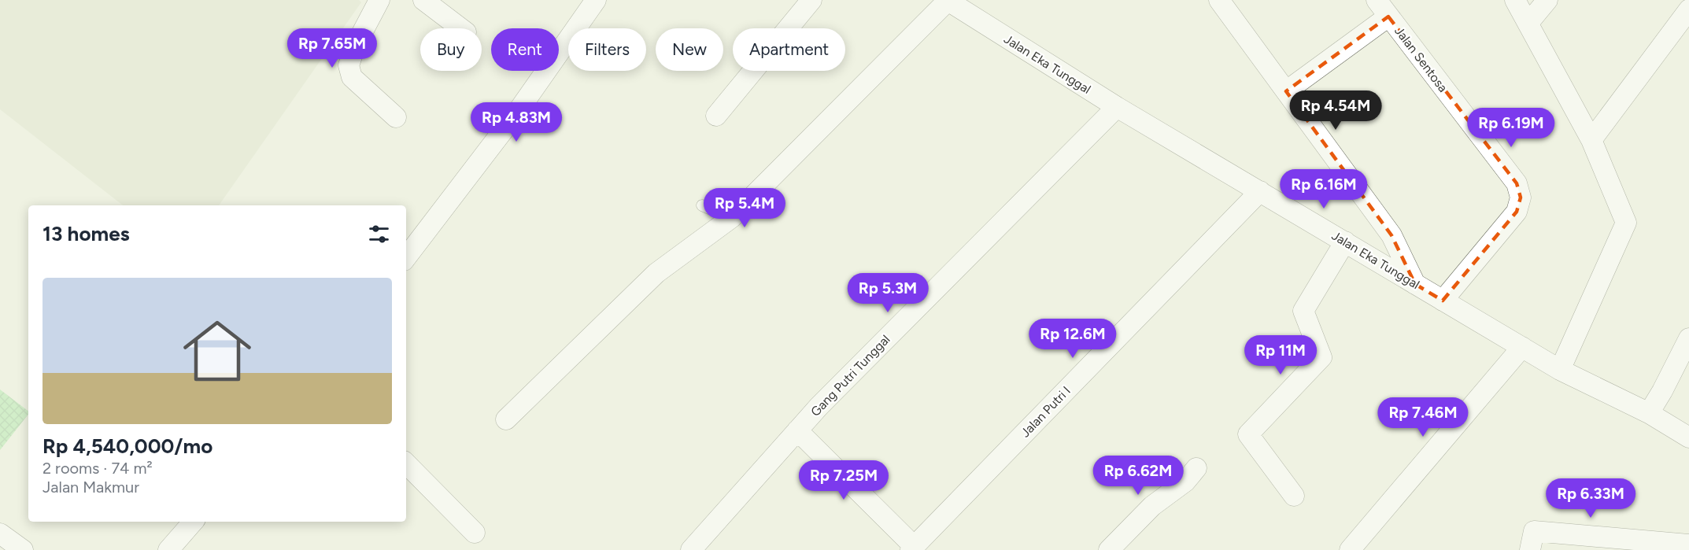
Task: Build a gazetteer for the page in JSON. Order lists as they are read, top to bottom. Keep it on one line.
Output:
{"streets":{"street":["Jalan Sentosa","Jalan Eka Tunggal","Gang Putri Tunggal","Jalan Putri I"]},"crossings":[["Jalan Sentosa","Jalan Eka Tunggal"],["Jalan Eka Tunggal","Gang Putri Tunggal"],["Jalan Eka Tunggal","Jalan Putri I"]],"page":{"price":["Rp 7.65M","Rp 4.54M","Rp 4.83M","Rp 6.19M","Rp 6.16M","Rp 5.4M","Rp 5.3M","Rp 12.6M","Rp 11M","Rp 7.46M","Rp 6.62M","Rp 7.25M","Rp 6.33M"],"chip":["Buy","Rent","Filters","New","Apartment"],"heading":"13 homes","list":[{"name":"Rp 4,540,000/mo","note":"2 rooms · 74 m² · Jalan Makmur"}]}}
